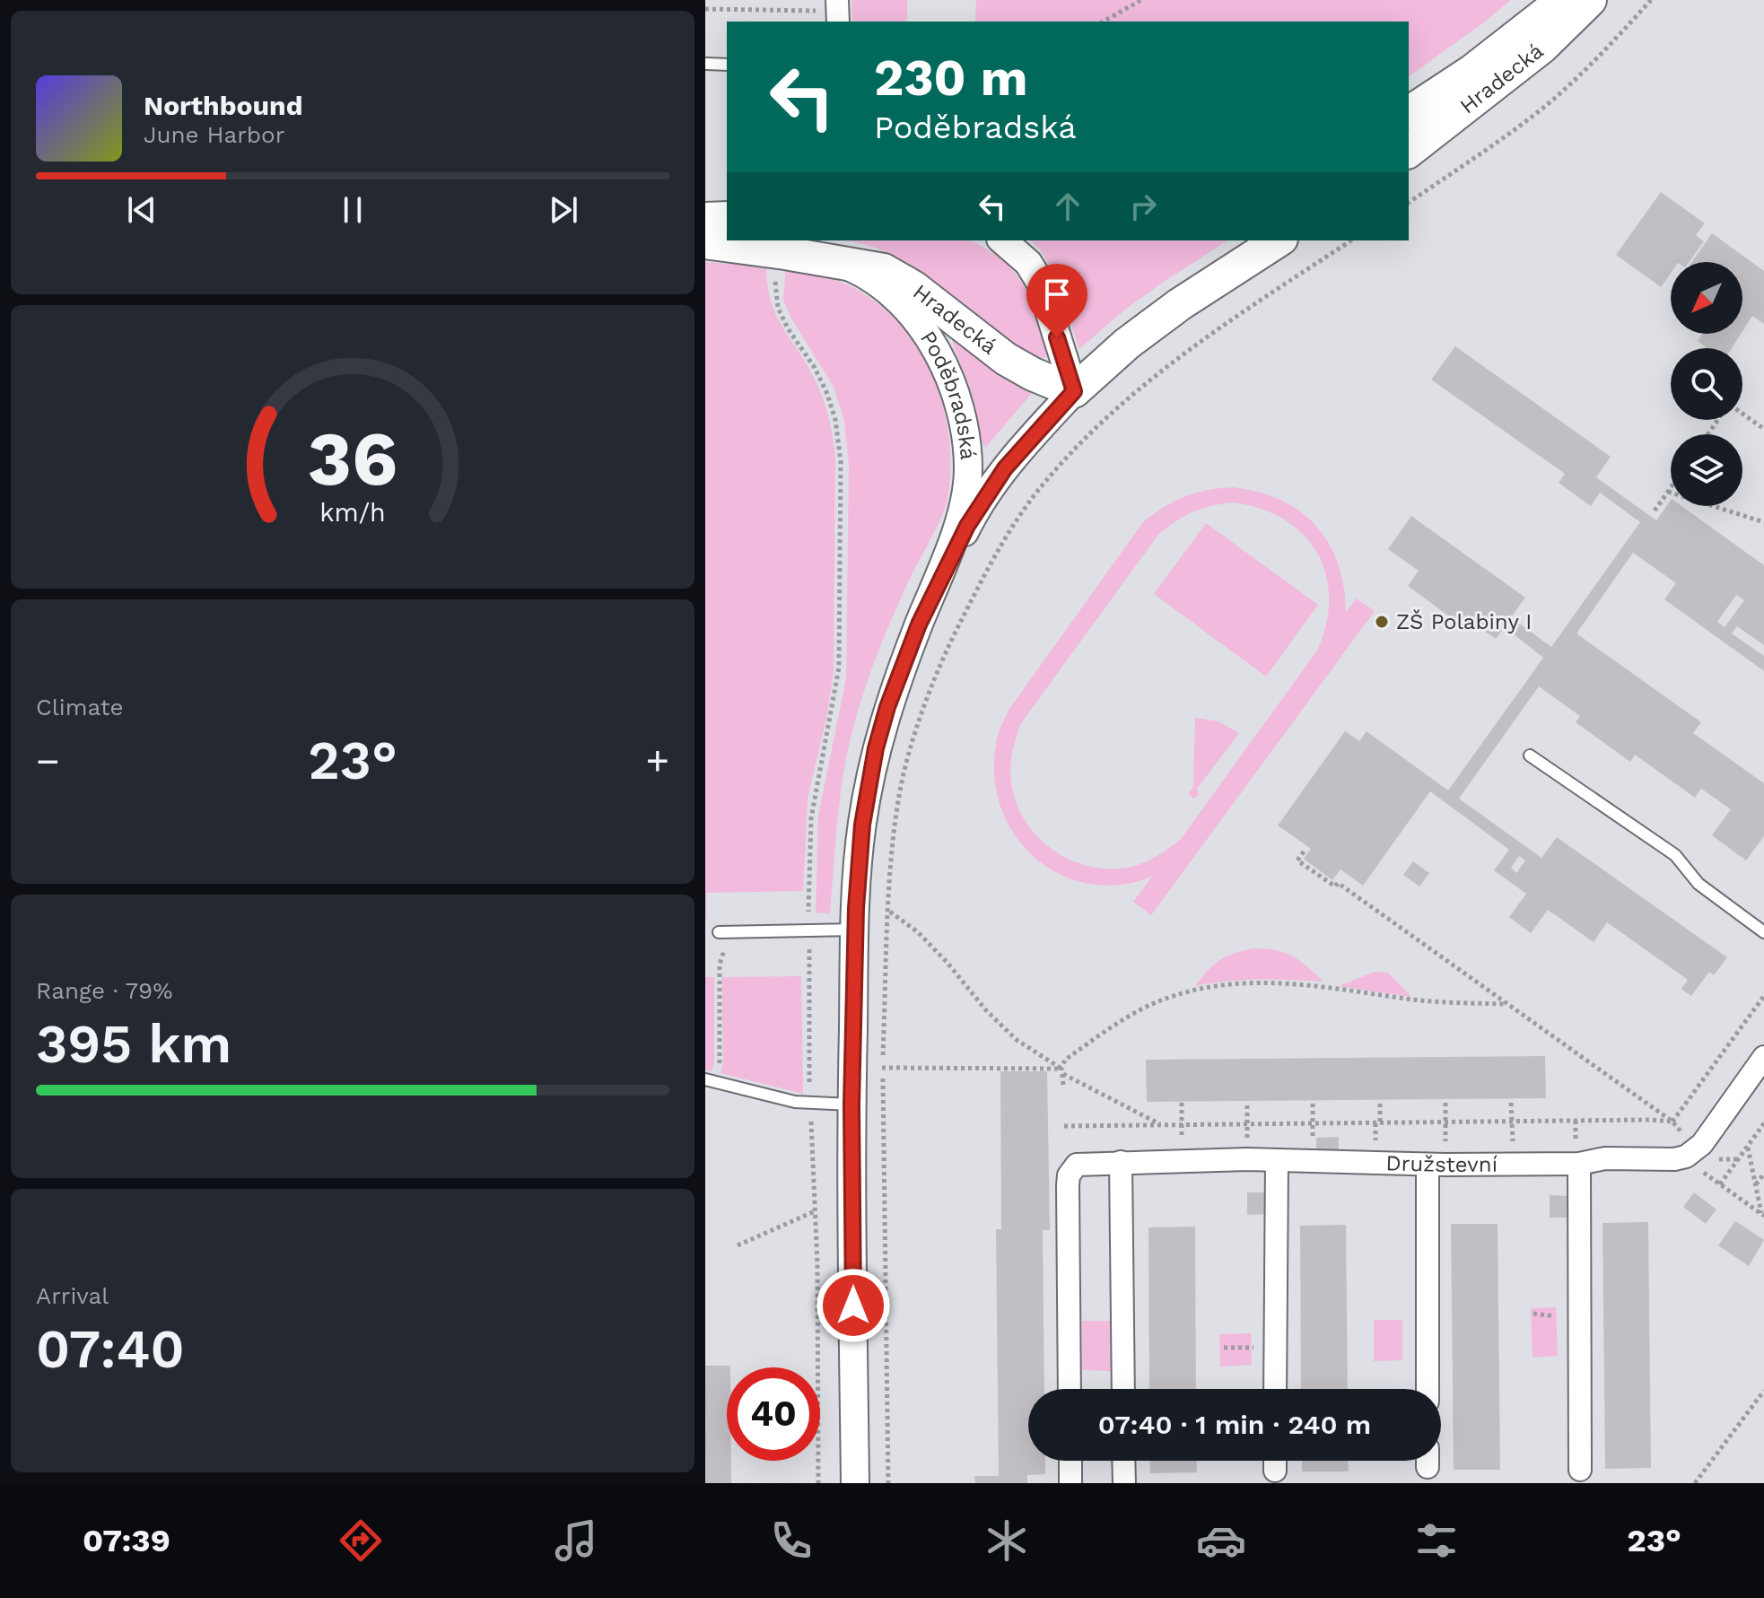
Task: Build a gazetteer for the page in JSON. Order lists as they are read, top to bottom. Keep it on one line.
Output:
{"streets":{"main road":["Hradecká"],"street":["Poděbradská","Družstevní"]},"crossings":[["Hradecká","Poděbradská"]],"places":["ZŠ Polabiny I"],"north":"bottom left","page":{"turn":["230 m","Poděbradská"],"song":["Northbound","June Harbor"],"tile":["Climate",["Range · 79%","395 km"],["Arrival","07:40"]],"heat":["−","23°","+"],"limit":"40","trip":"07:40 · 1 min · 240 m","tabs":["07:39","23°"],"gauge":["36","km/h"]}}
